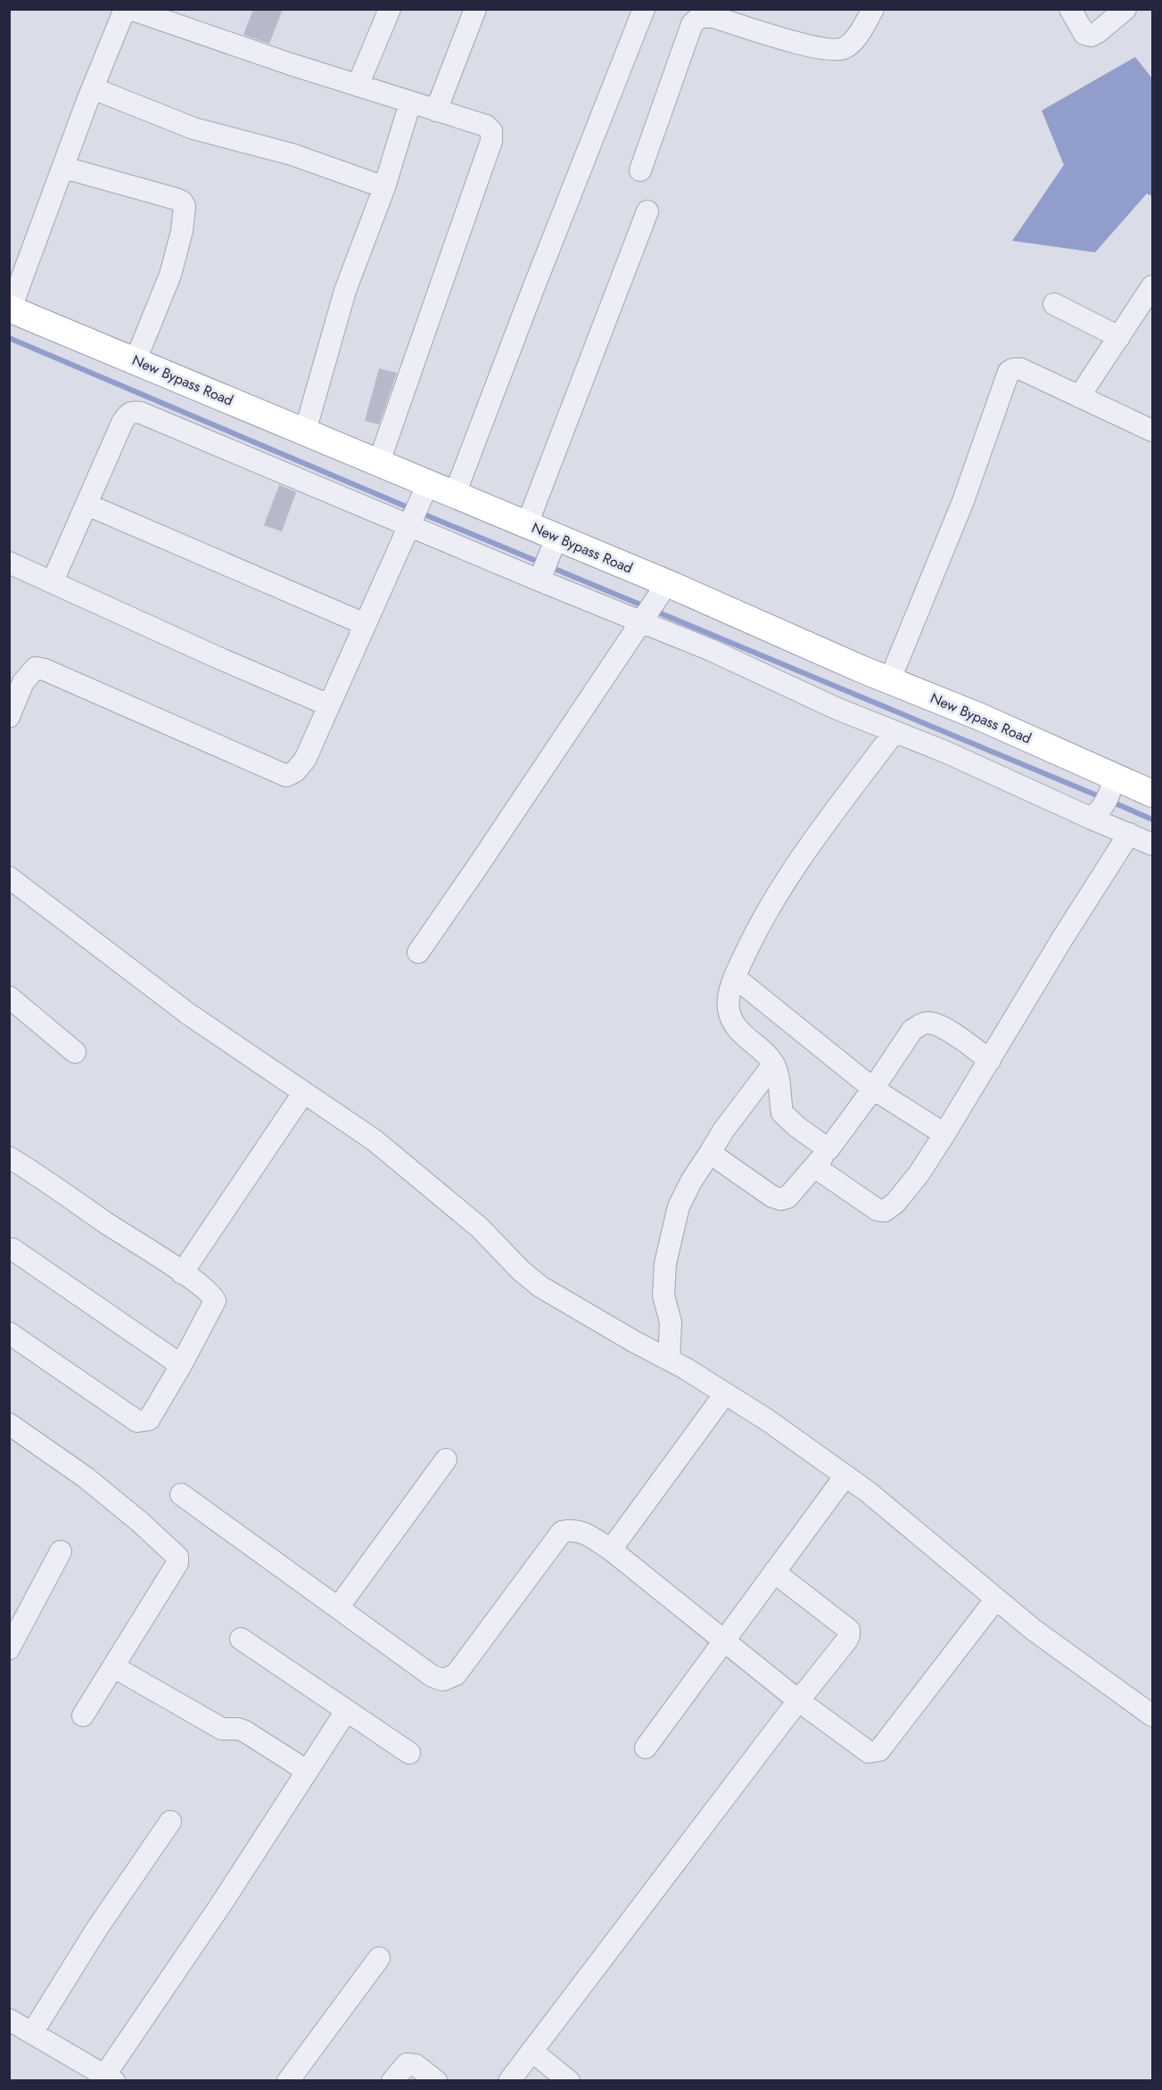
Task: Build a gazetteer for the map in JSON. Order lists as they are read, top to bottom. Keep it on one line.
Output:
{"streets":{"main road":["New Bypass Road"]}}
